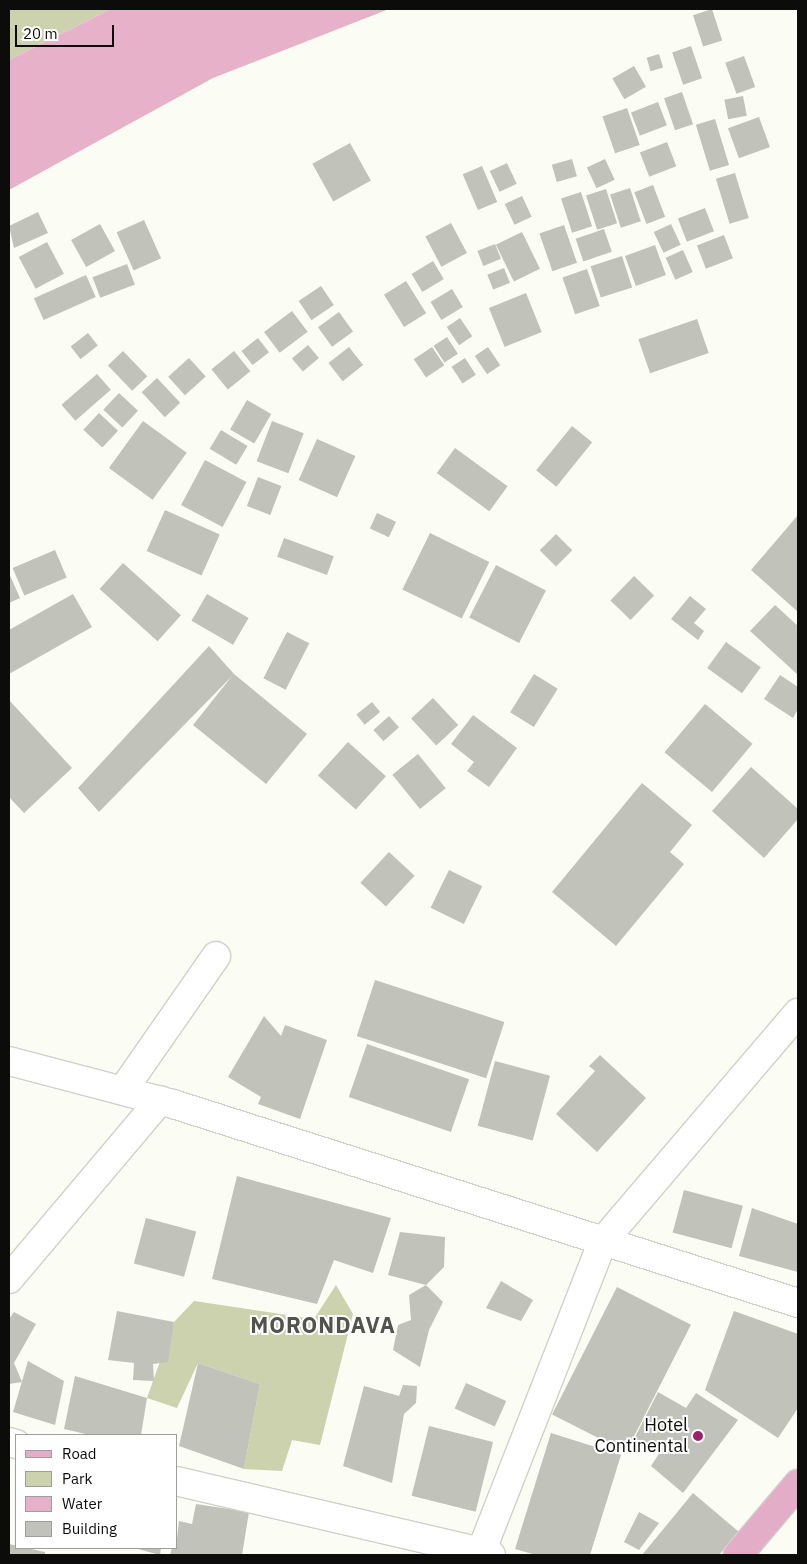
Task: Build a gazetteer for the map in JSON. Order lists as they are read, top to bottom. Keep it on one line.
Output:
{"districts":["MORONDAVA"],"places":["Hotel Continental"],"legend":["Road","Park","Water","Building"],"scale_bar":"20 m"}
